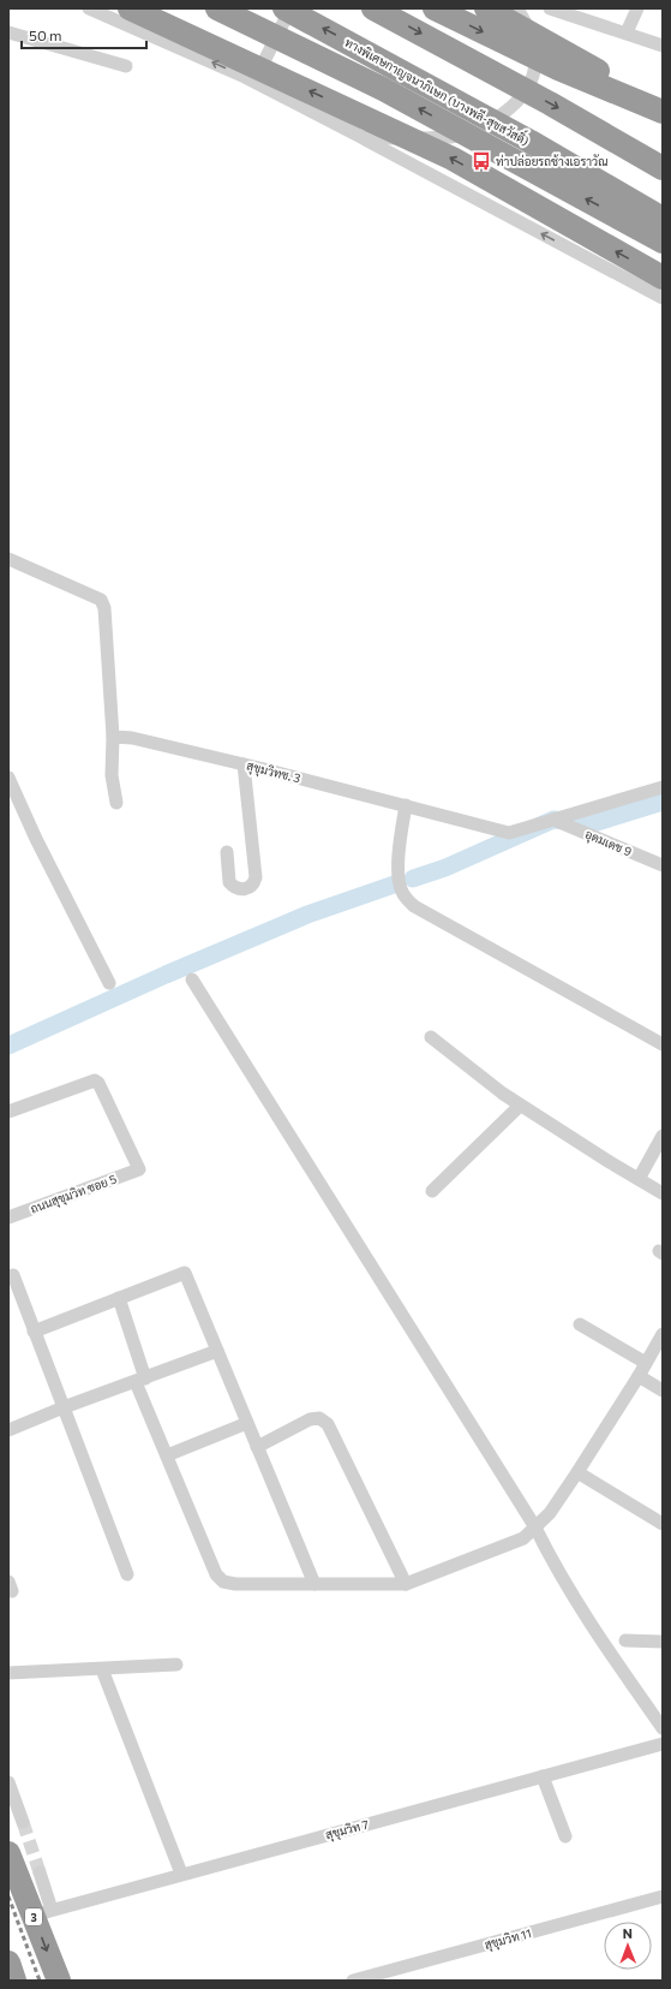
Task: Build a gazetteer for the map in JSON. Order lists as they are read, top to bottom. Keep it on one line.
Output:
{"streets":{"highway":["ทางพิเศษกาญจนาภิเษก (บางพลี-สุขสวัสดิ์)","3"],"street":["สุขุมวิทซ. 3","อุดมเดช 9","ถนนสุขุมวิท ซอย 5","สุขุมวิท 7","สุขุมวิท 11"]},"crossings":[["สุขุมวิทซ. 3","อุดมเดช 9"],["สุขุมวิท 7","3"]],"places":{"bus stop":["ท่าปล่อยรถช้างเอราวัณ"]},"scale_bar":"50 m","north":"top"}
